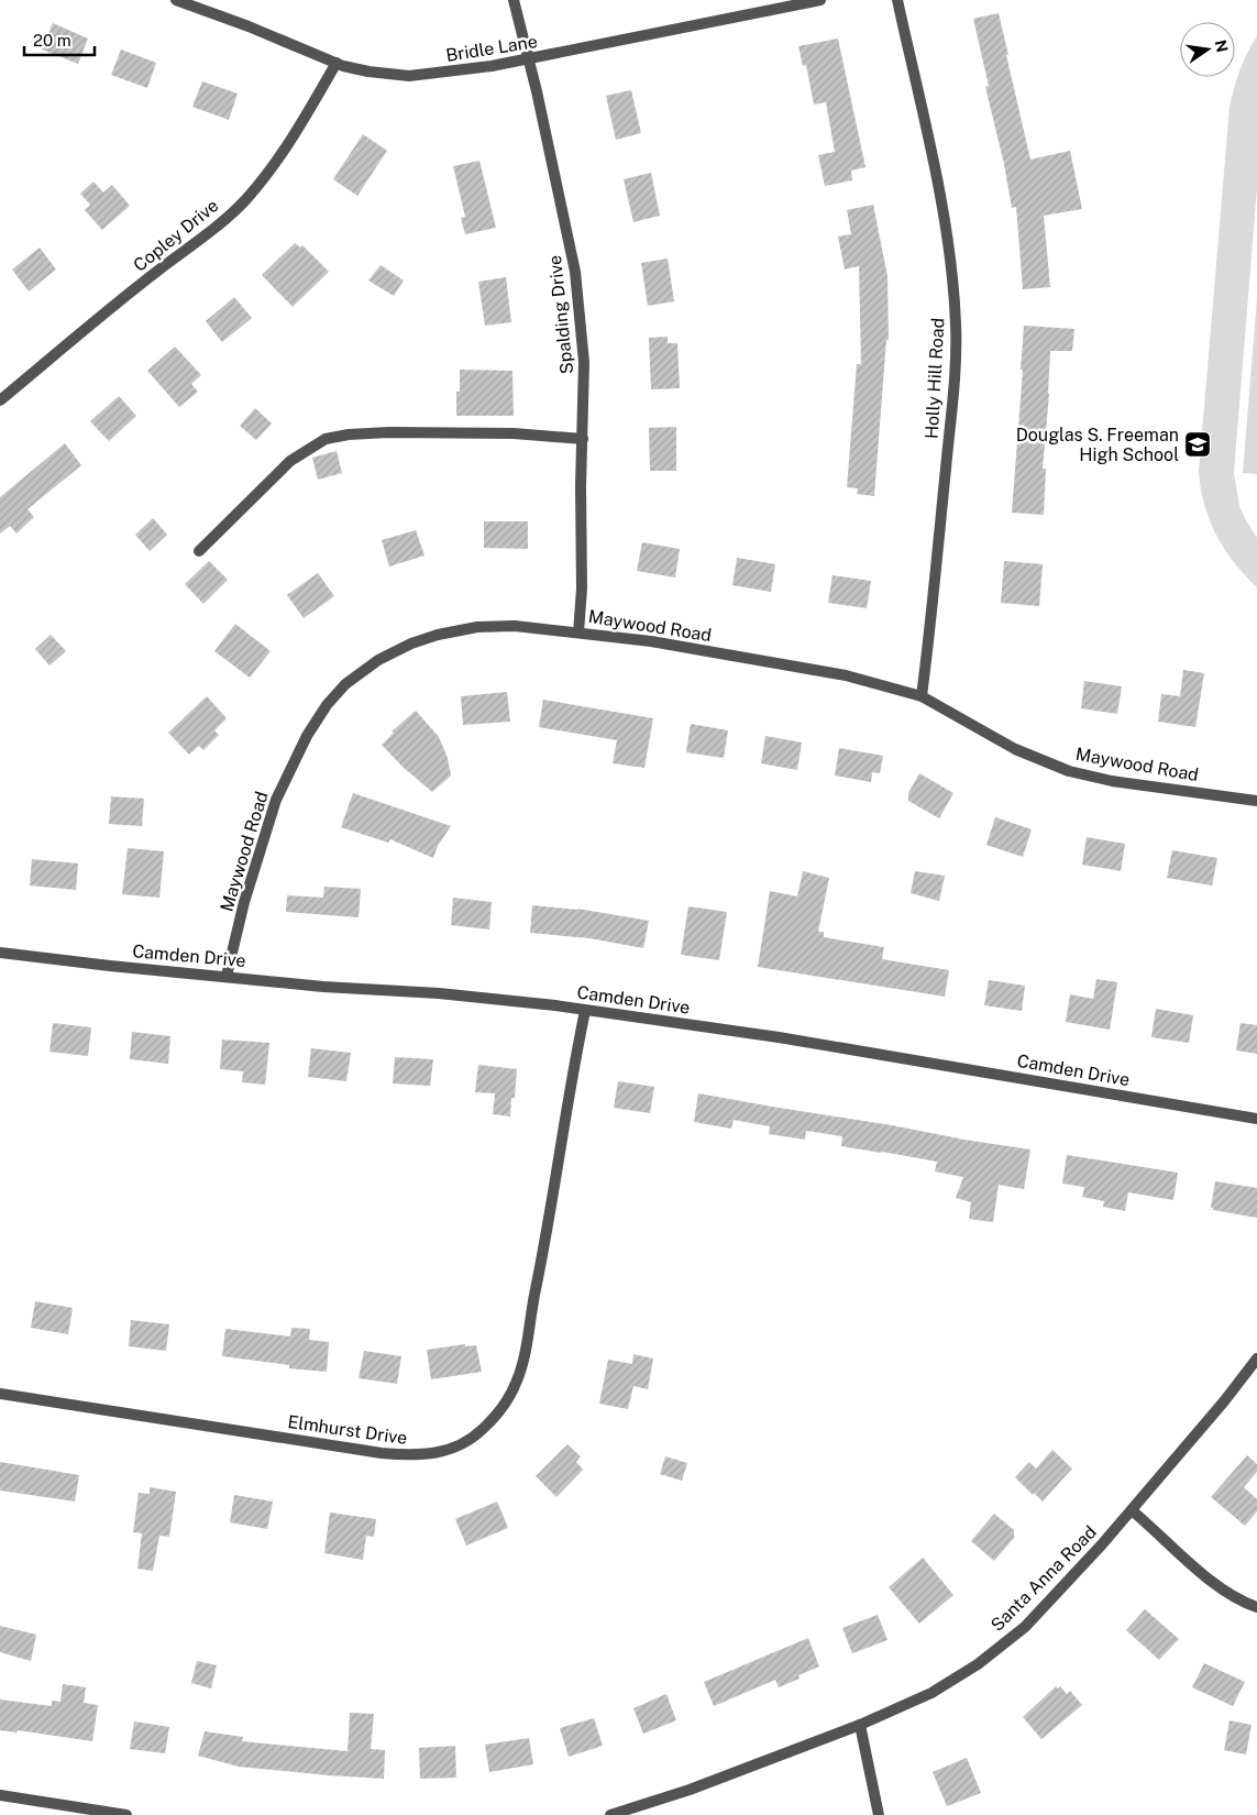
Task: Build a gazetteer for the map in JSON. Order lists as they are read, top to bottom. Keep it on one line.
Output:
{"streets":{"street":["Bridle Lane","Copley Drive","Spalding Drive","Holly Hill Road","Maywood Road","Camden Drive","Elmhurst Drive","Santa Anna Road"]},"crossings":[["Bridle Lane","Copley Drive"],["Bridle Lane","Spalding Drive"],["Spalding Drive","Maywood Road"],["Holly Hill Road","Maywood Road"],["Maywood Road","Camden Drive"],["Camden Drive","Elmhurst Drive"]],"places":{"school or university":["Douglas S. Freeman High School"]},"scale_bar":"20 m","north":"right"}
